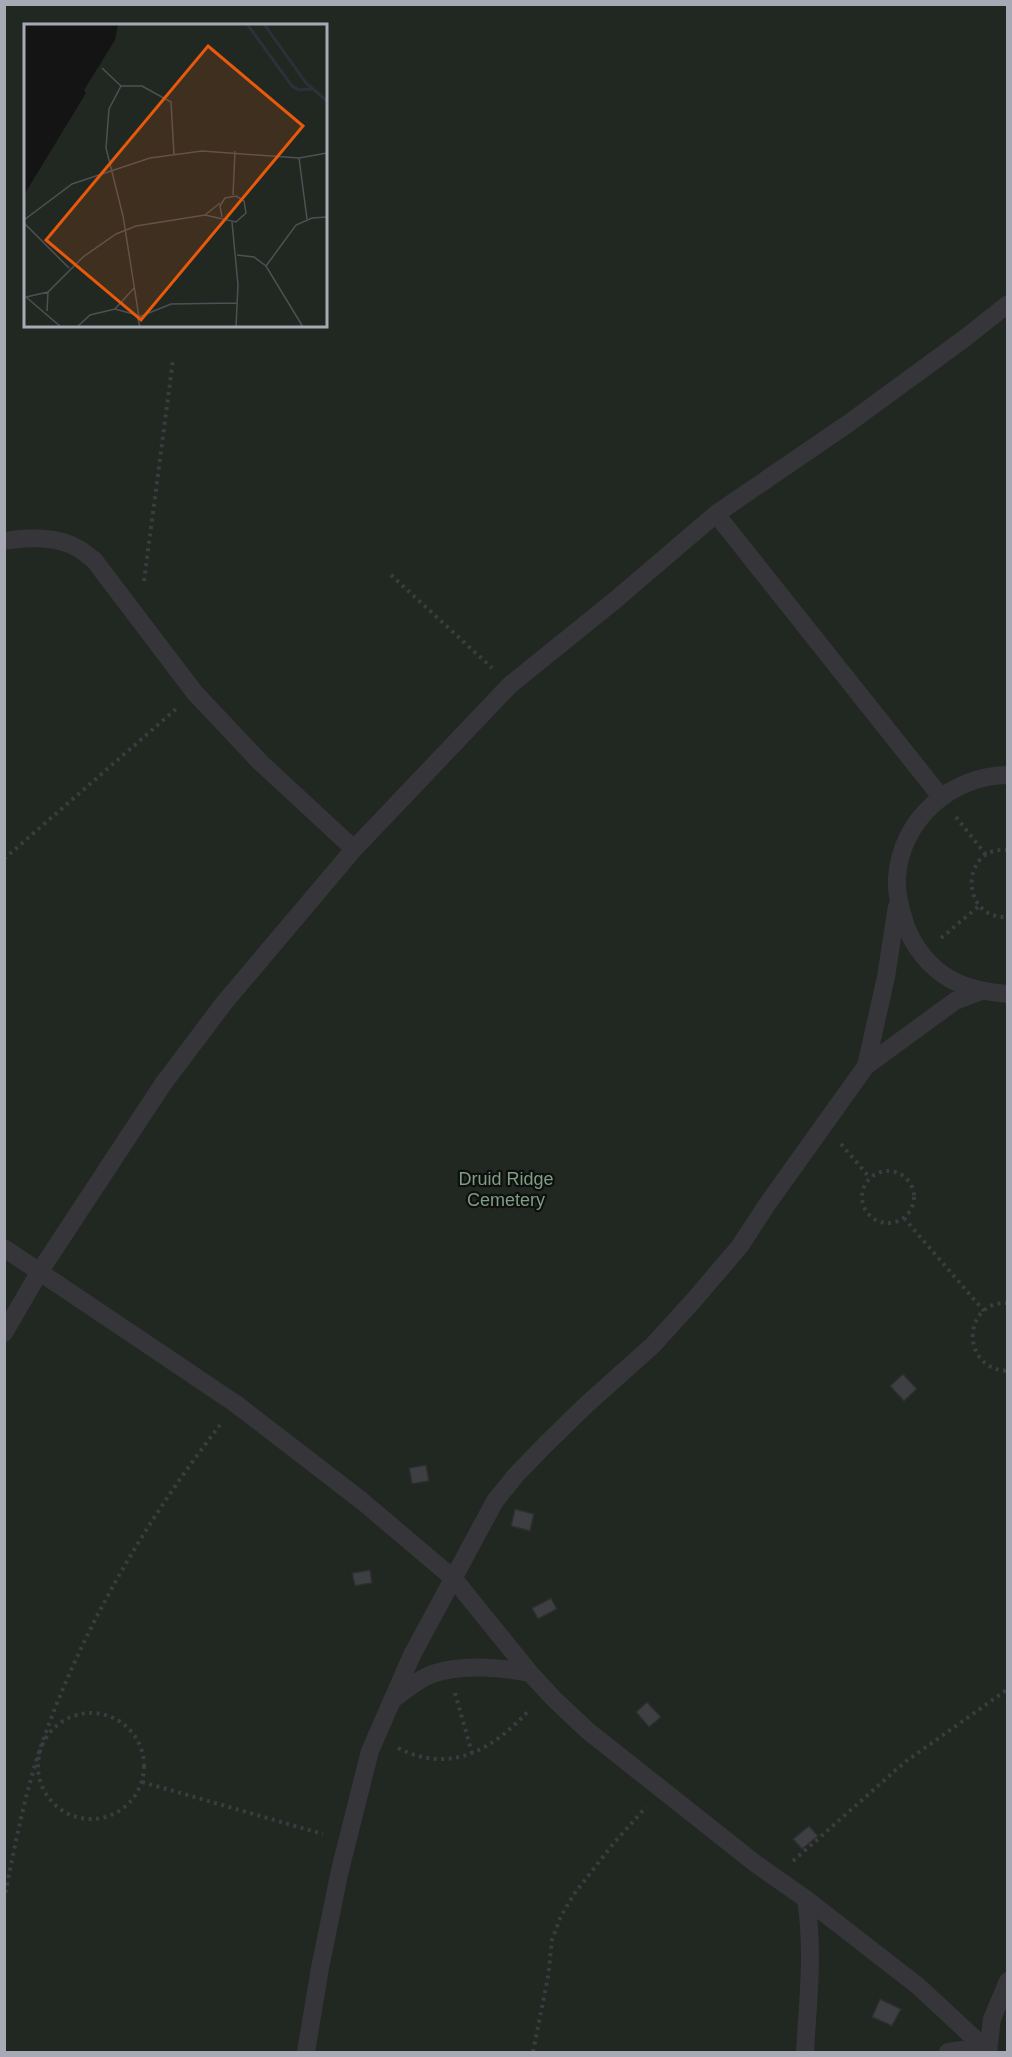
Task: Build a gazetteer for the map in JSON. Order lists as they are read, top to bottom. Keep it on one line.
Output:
{"parks":["Druid Ridge Cemetery"]}
